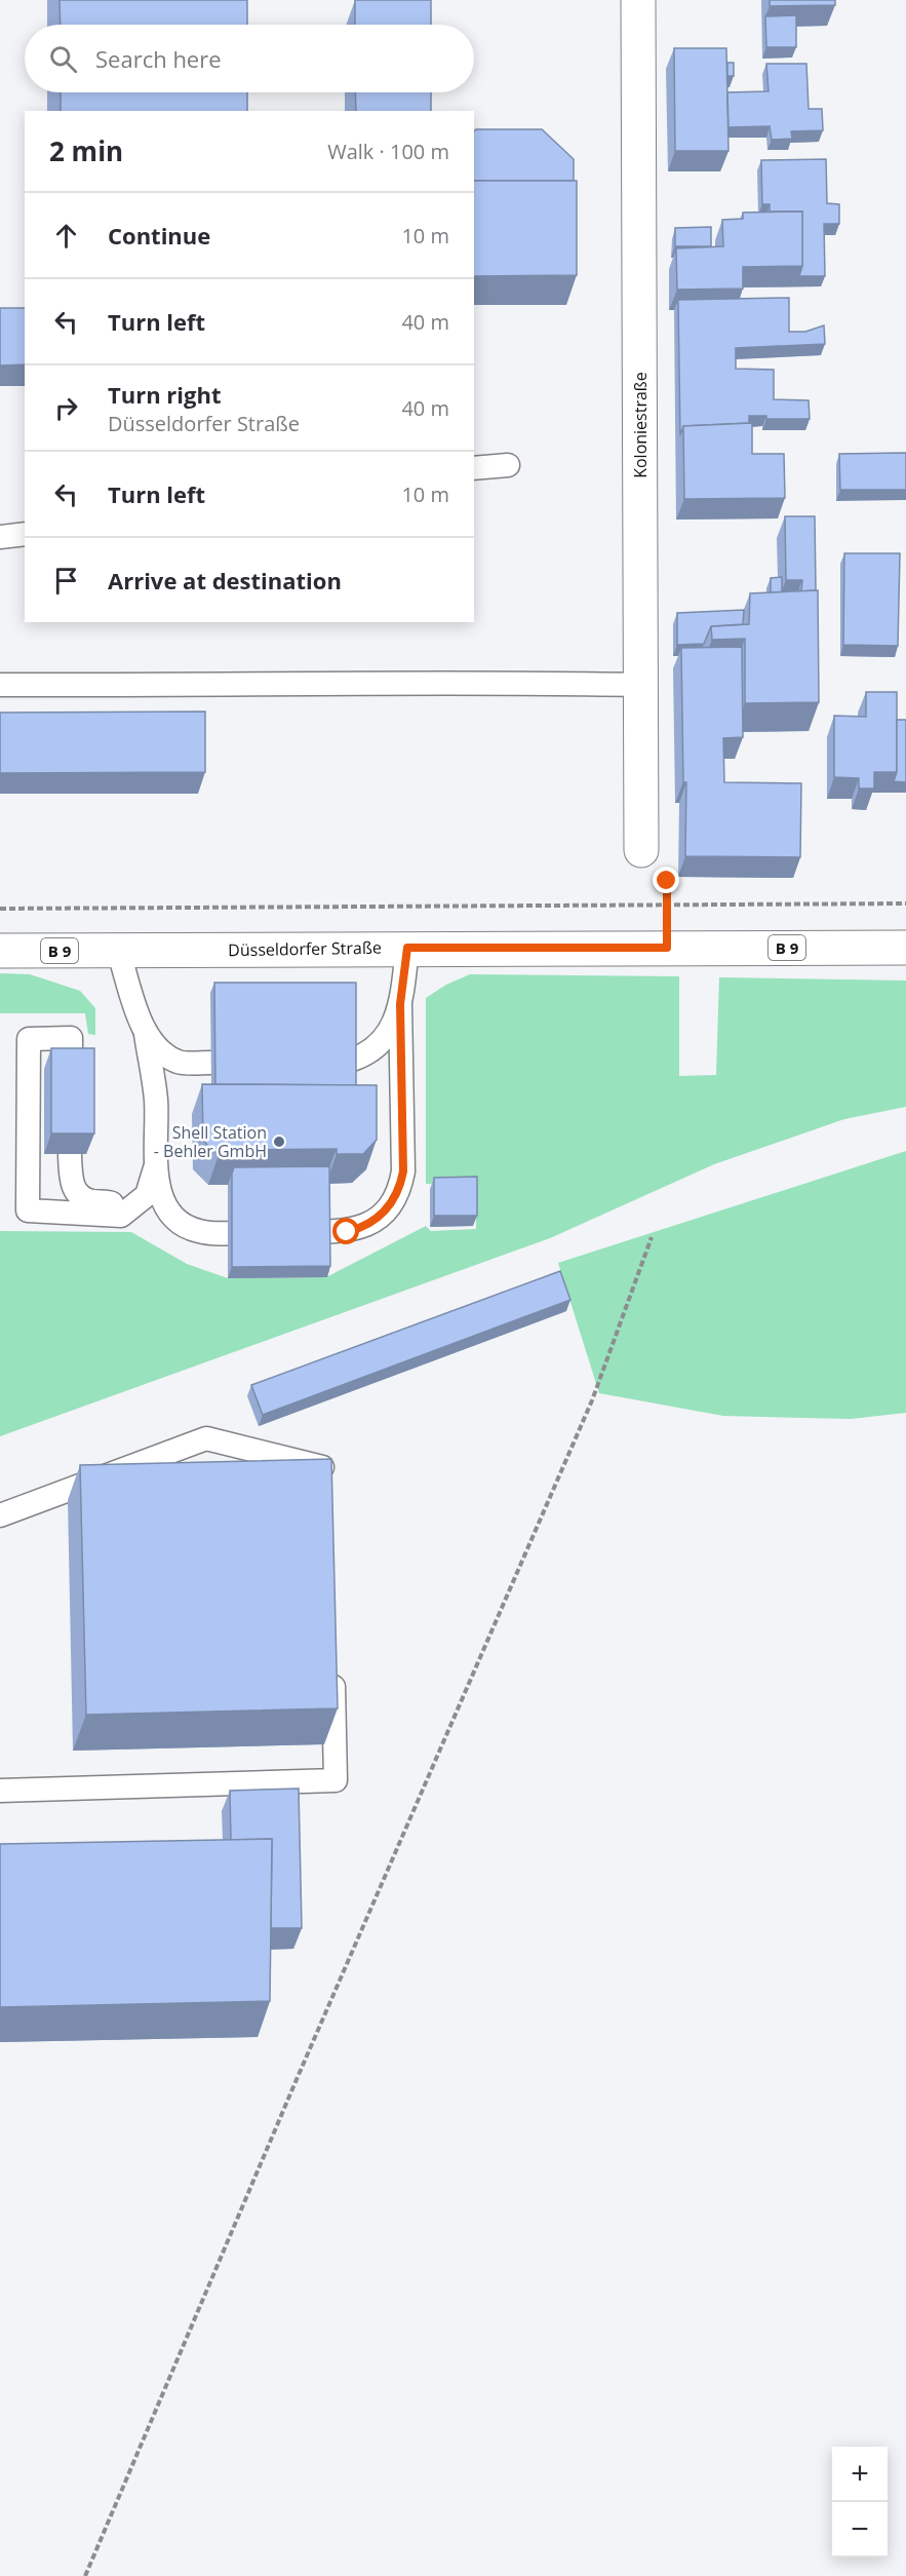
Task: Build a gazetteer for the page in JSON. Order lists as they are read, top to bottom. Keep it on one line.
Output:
{"streets":{"main road":["Koloniestraße","B 9","Düsseldorfer Straße"]},"places":["Shell Station - Behler GmbH"],"page":{"search":"Search here","heading":["2 min","Walk · 100 m"],"list":[["Continue","10 m"],["Turn left","40 m"],["Turn right","Düsseldorfer Straße","40 m"],["Turn left","10 m"],"Arrive at destination"],"map_buttons":["+","−"]}}
